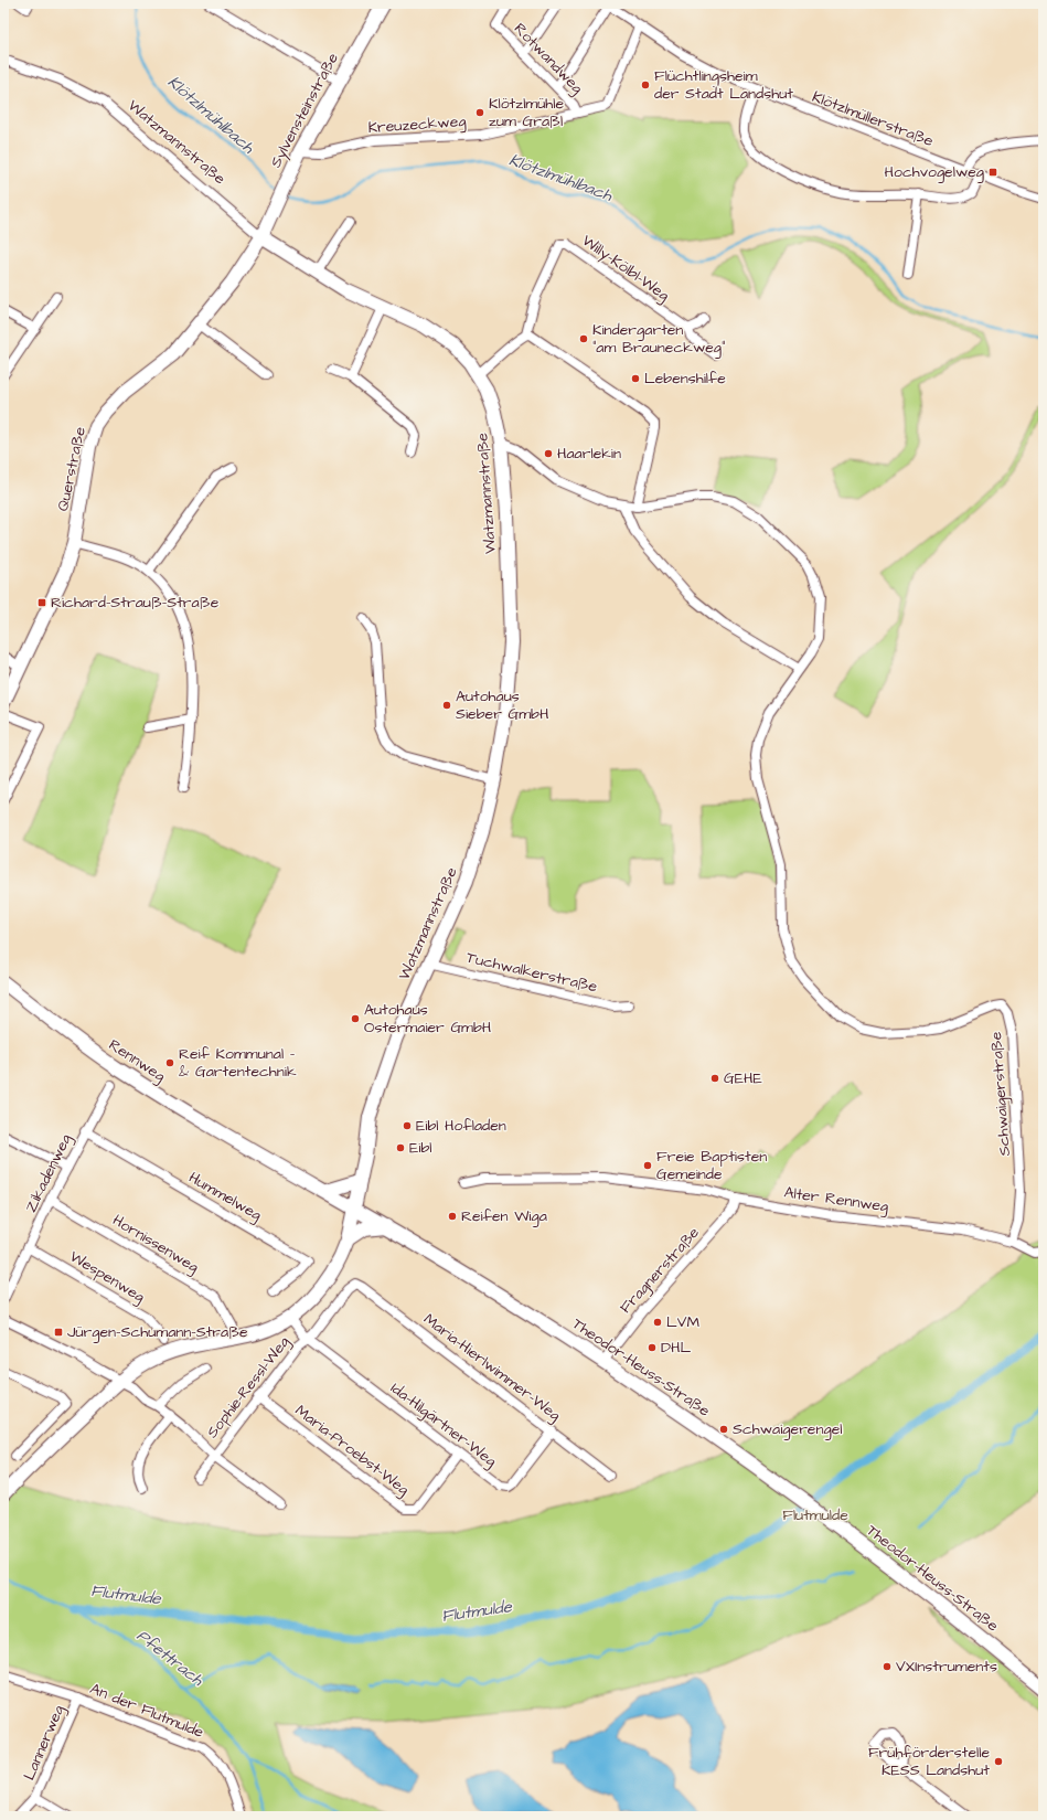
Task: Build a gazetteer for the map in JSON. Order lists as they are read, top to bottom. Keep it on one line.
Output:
{"streets":{"street":["Rotwandweg","Sylvensteinstraße","Klötzlmüllerstraße","Kreuzeckweg","Watzmannstraße","Willy-Kölbl-Weg","Querstraße","Tuchwalkerstraße","Rennweg","Schwaigerstraße","Zikadenweg","Hummelweg","Alter Rennweg","Hornissenweg","Fragnerstraße","Wespenweg","Maria-Hierlwimmer-Weg","Theodor-Heuss-Straße","Sophie-Ressl-Weg","Ida-Hilgärtner-Weg","Maria-Proebst-Weg","An der Flutmulde","Lannerweg"]},"crossings":[["Rotwandweg","Klötzlmüllerstraße"],["Rotwandweg","Kreuzeckweg"],["Sylvensteinstraße","Kreuzeckweg"],["Sylvensteinstraße","Watzmannstraße"],["Sylvensteinstraße","Querstraße"],["Klötzlmüllerstraße","Kreuzeckweg"],["Watzmannstraße","Querstraße"],["Watzmannstraße","Tuchwalkerstraße"],["Watzmannstraße","Rennweg"],["Watzmannstraße","Schwaigerstraße"],["Watzmannstraße","Theodor-Heuss-Straße"],["Watzmannstraße","Sophie-Ressl-Weg"],["Rennweg","Theodor-Heuss-Straße"],["Schwaigerstraße","Alter Rennweg"],["Zikadenweg","Hummelweg"],["Zikadenweg","Hornissenweg"],["Zikadenweg","Wespenweg"],["Alter Rennweg","Fragnerstraße"],["Fragnerstraße","Theodor-Heuss-Straße"],["Maria-Hierlwimmer-Weg","Sophie-Ressl-Weg"],["Maria-Hierlwimmer-Weg","Ida-Hilgärtner-Weg"],["Sophie-Ressl-Weg","Ida-Hilgärtner-Weg"],["Sophie-Ressl-Weg","Maria-Proebst-Weg"],["Ida-Hilgärtner-Weg","Maria-Proebst-Weg"],["An der Flutmulde","Lannerweg"]],"water":["Klötzlmühlbach","Flutmulde","Pfettrach"],"parks":["Flutmulde"],"places":{"other":["Flüchtlingsheim der Stadt Landshut","Klötzlmühle zum Graßl","Kindergarten \"am Brauneckweg\"","Lebenshilfe","Haarlekin","Autohaus Sieber GmbH","Autohaus Ostermaier GmbH","Reif Kommunal - & Gartentechnik","GEHE","Eibl Hofladen","Eibl","Freie Baptisten Gemeinde","Reifen Wiga","LVM","DHL","Schwaigerengel","VXInstruments","Frühförderstelle KESS Landshut"],"transit":["Hochvogelweg","Richard-Strauß-Straße","Jürgen-Schumann-Straße"]}}
